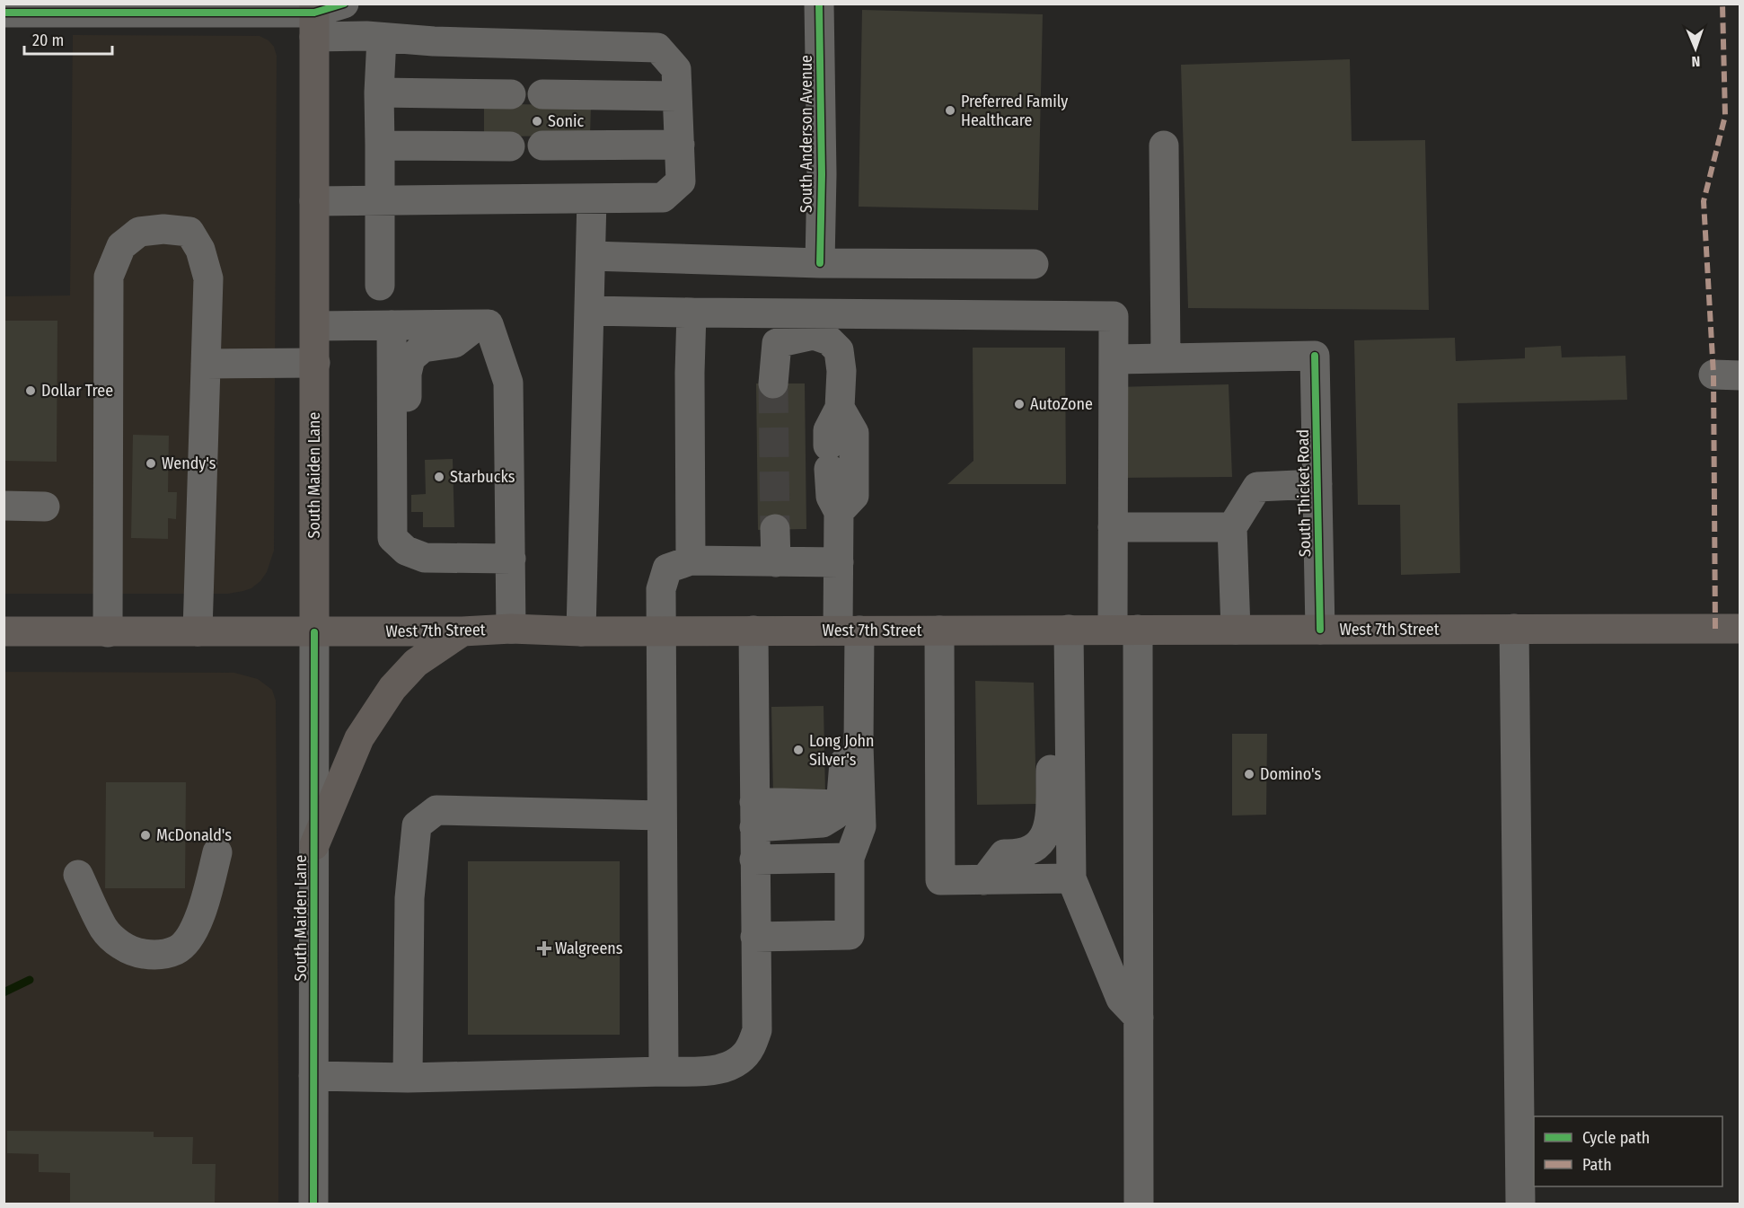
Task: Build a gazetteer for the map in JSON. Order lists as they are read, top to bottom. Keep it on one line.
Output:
{"streets":{"main road":["South Maiden Lane","West 7th Street"],"street":["South Anderson Avenue","South Thicket Road"]},"crossings":[["South Maiden Lane","West 7th Street"],["South Thicket Road","West 7th Street"]],"places":{"other":["Preferred Family Healthcare","Sonic","Dollar Tree","AutoZone","Wendy's","Starbucks","Long John Silver's","Domino's","McDonald's"],"health":["Walgreens"]},"legend":["Cycle path","Path"],"scale_bar":"20 m","north":"bottom"}
